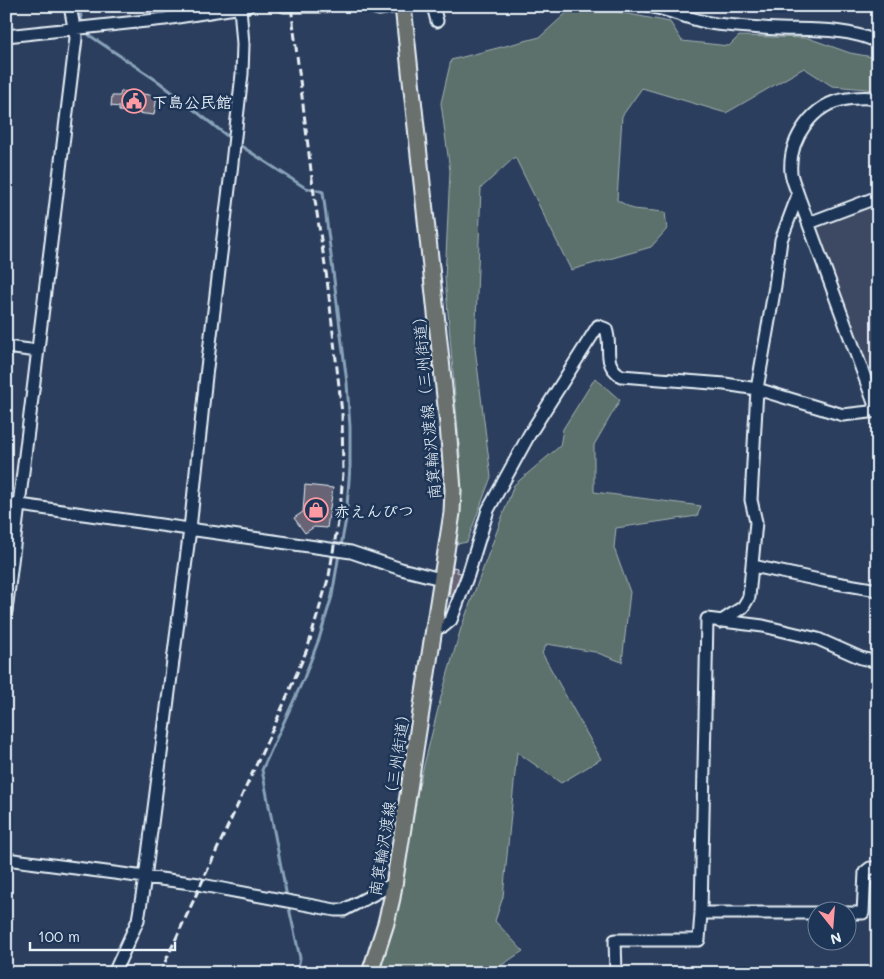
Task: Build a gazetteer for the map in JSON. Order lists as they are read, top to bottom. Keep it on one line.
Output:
{"streets":{"main road":["南箕輪沢渡線（三州街道）"]},"places":{"public building":["下島公民館"],"shop":["赤えんぴつ"]},"scale_bar":"100 m","north":"bottom"}
